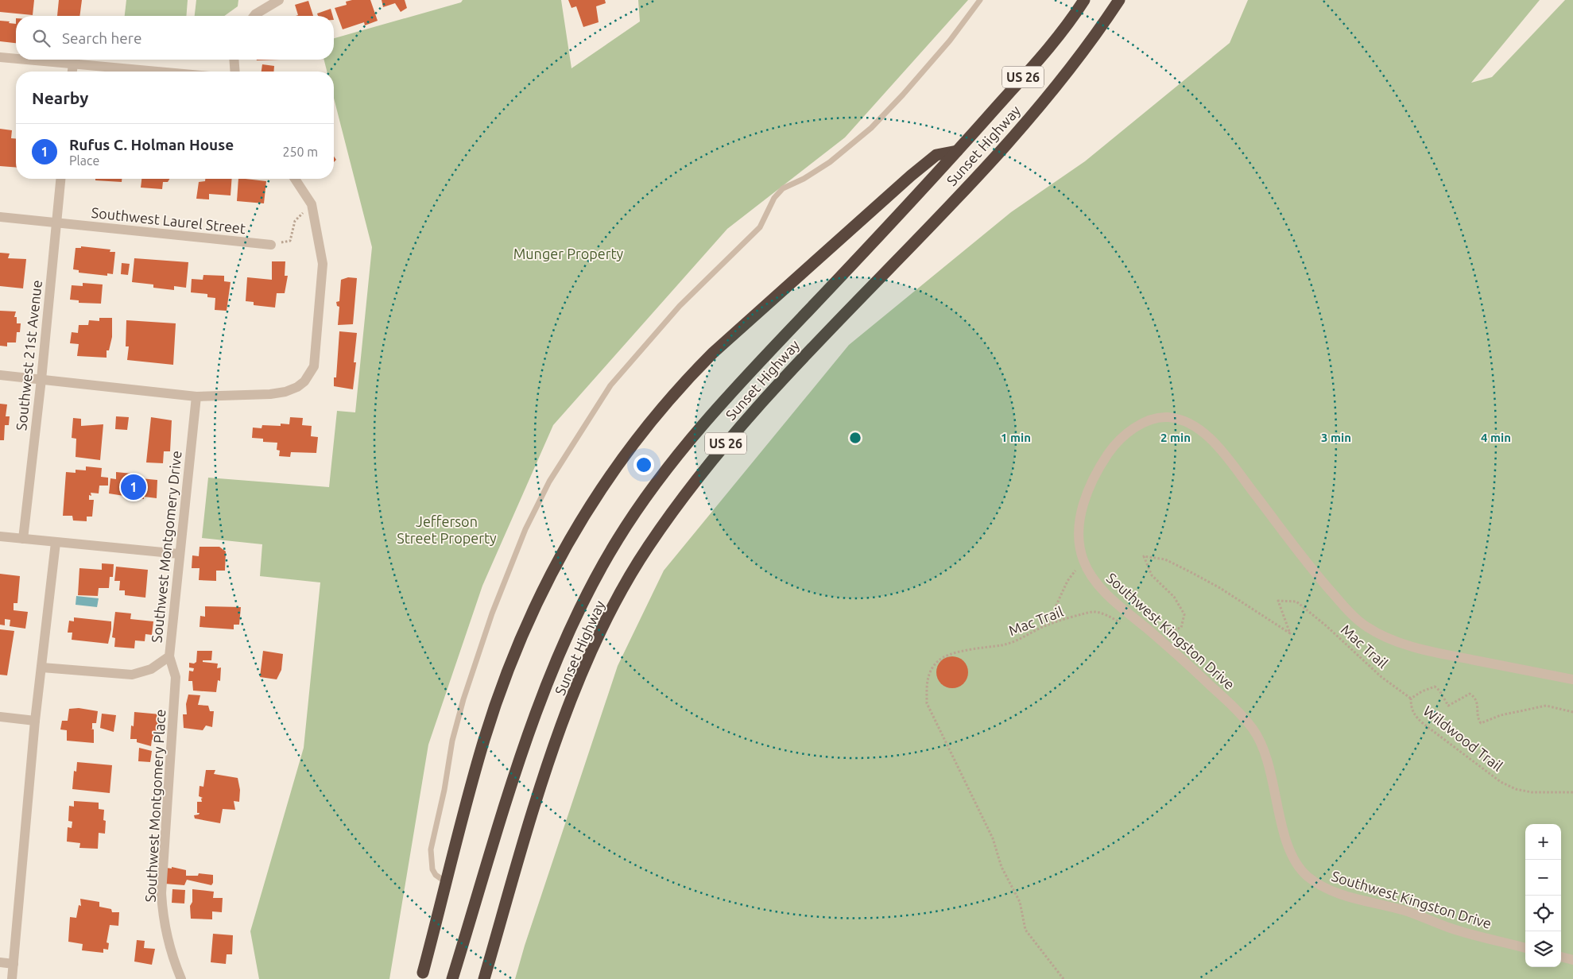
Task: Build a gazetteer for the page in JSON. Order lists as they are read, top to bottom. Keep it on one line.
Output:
{"streets":{"highway":["US 26","Sunset Highway"],"street":["Southwest Laurel Street","Southwest 21st Avenue","Southwest Montgomery Drive","Southwest Kingston Drive","Southwest Montgomery Place"],"path":["Mac Trail","Wildwood Trail"]},"crossings":[["Southwest Laurel Street","Southwest 21st Avenue"],["Southwest Montgomery Drive","Southwest Montgomery Place"],["Mac Trail","Southwest Kingston Drive"],["Mac Trail","Wildwood Trail"]],"parks":["Munger Property","Jefferson Street Property"],"page":{"search":"Search here","heading":"Nearby","list":[{"mark":"1","name":"Rufus C. Holman House","note":"Place","value":"250 m"}],"pins":"1","map_buttons":["+","−"]},"rings":["1 min","2 min","3 min","4 min"]}
